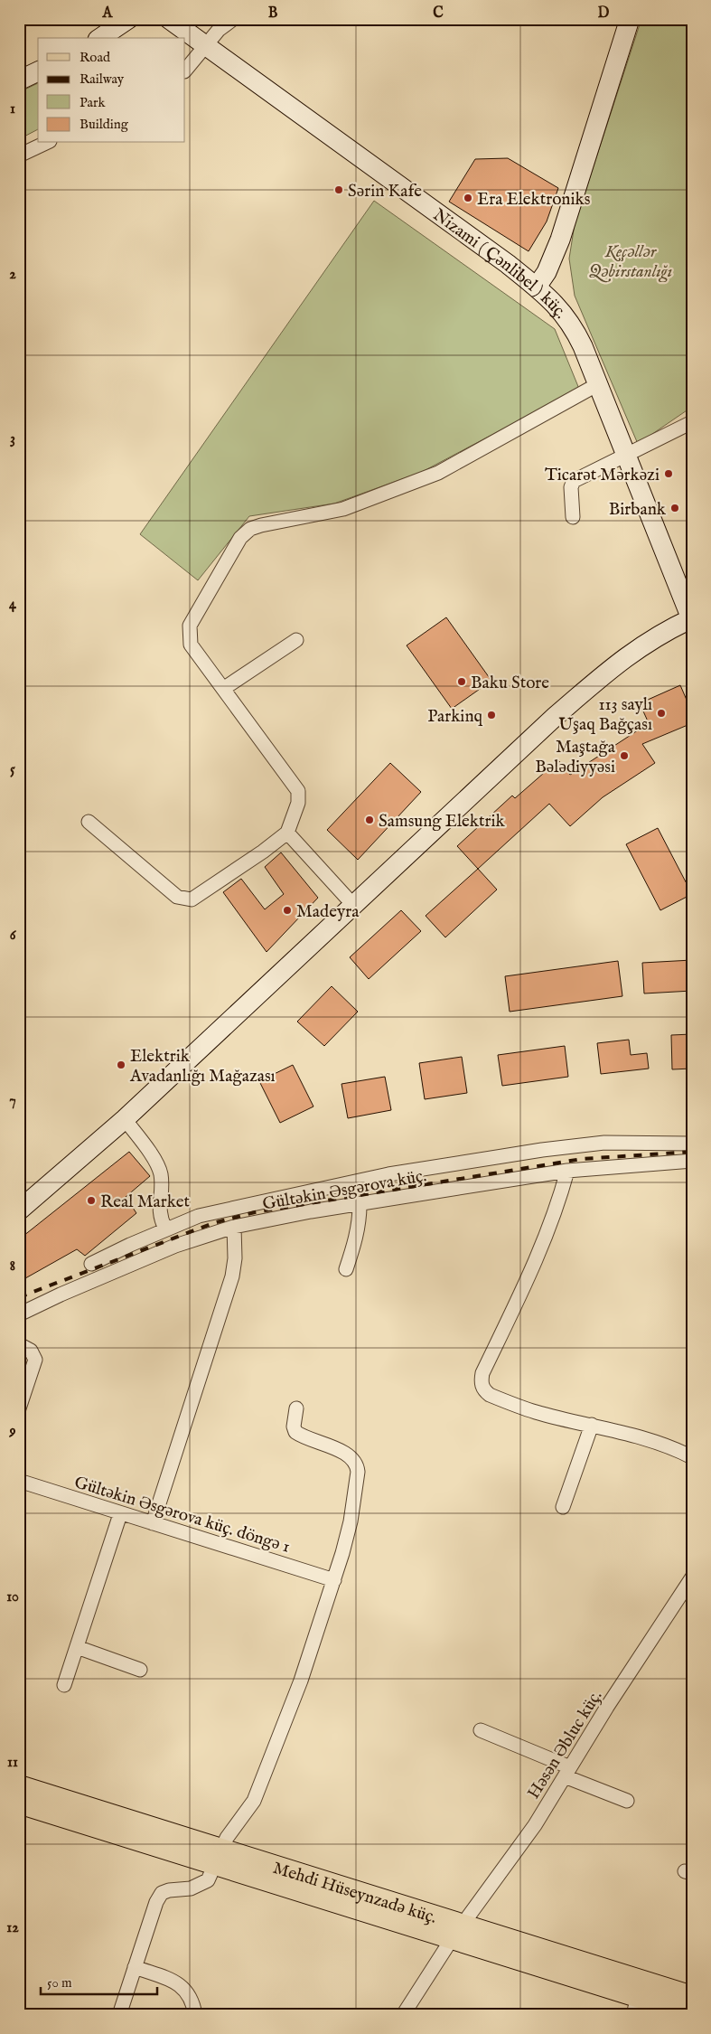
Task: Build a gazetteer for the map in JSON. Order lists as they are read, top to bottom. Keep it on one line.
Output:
{"streets":{"main road":["Nizami ( Çənlibel ) küç.","Mehdi Hüseynzadə küç."],"street":["Gültəkin Əsgərova küç.","Gültəkin Əsgərova küç. döngə 1","Həsən Əbluc küç."]},"crossings":[["Həsən Əbluc küç.","Mehdi Hüseynzadə küç."]],"parks":["Keçəllər Qəbirstanlığı"],"places":["Sərin Kafe","Era Elektroniks","Ticarət Mərkəzi","Birbank","Baku Store","113 saylı Uşaq Bağçası","Parkinq","Maştağa Bələdiyyəsi","Samsung Elektrik","Madeyra","Elektrik Avadanlığı Mağazası","Real Market"],"legend":["Road","Railway","Park","Building"],"scale_bar":"50 m","grid":{"columns":["A","B","C","D"],"rows":["1","2","3","4","5","6","7","8","9","10","11","12"]}}
